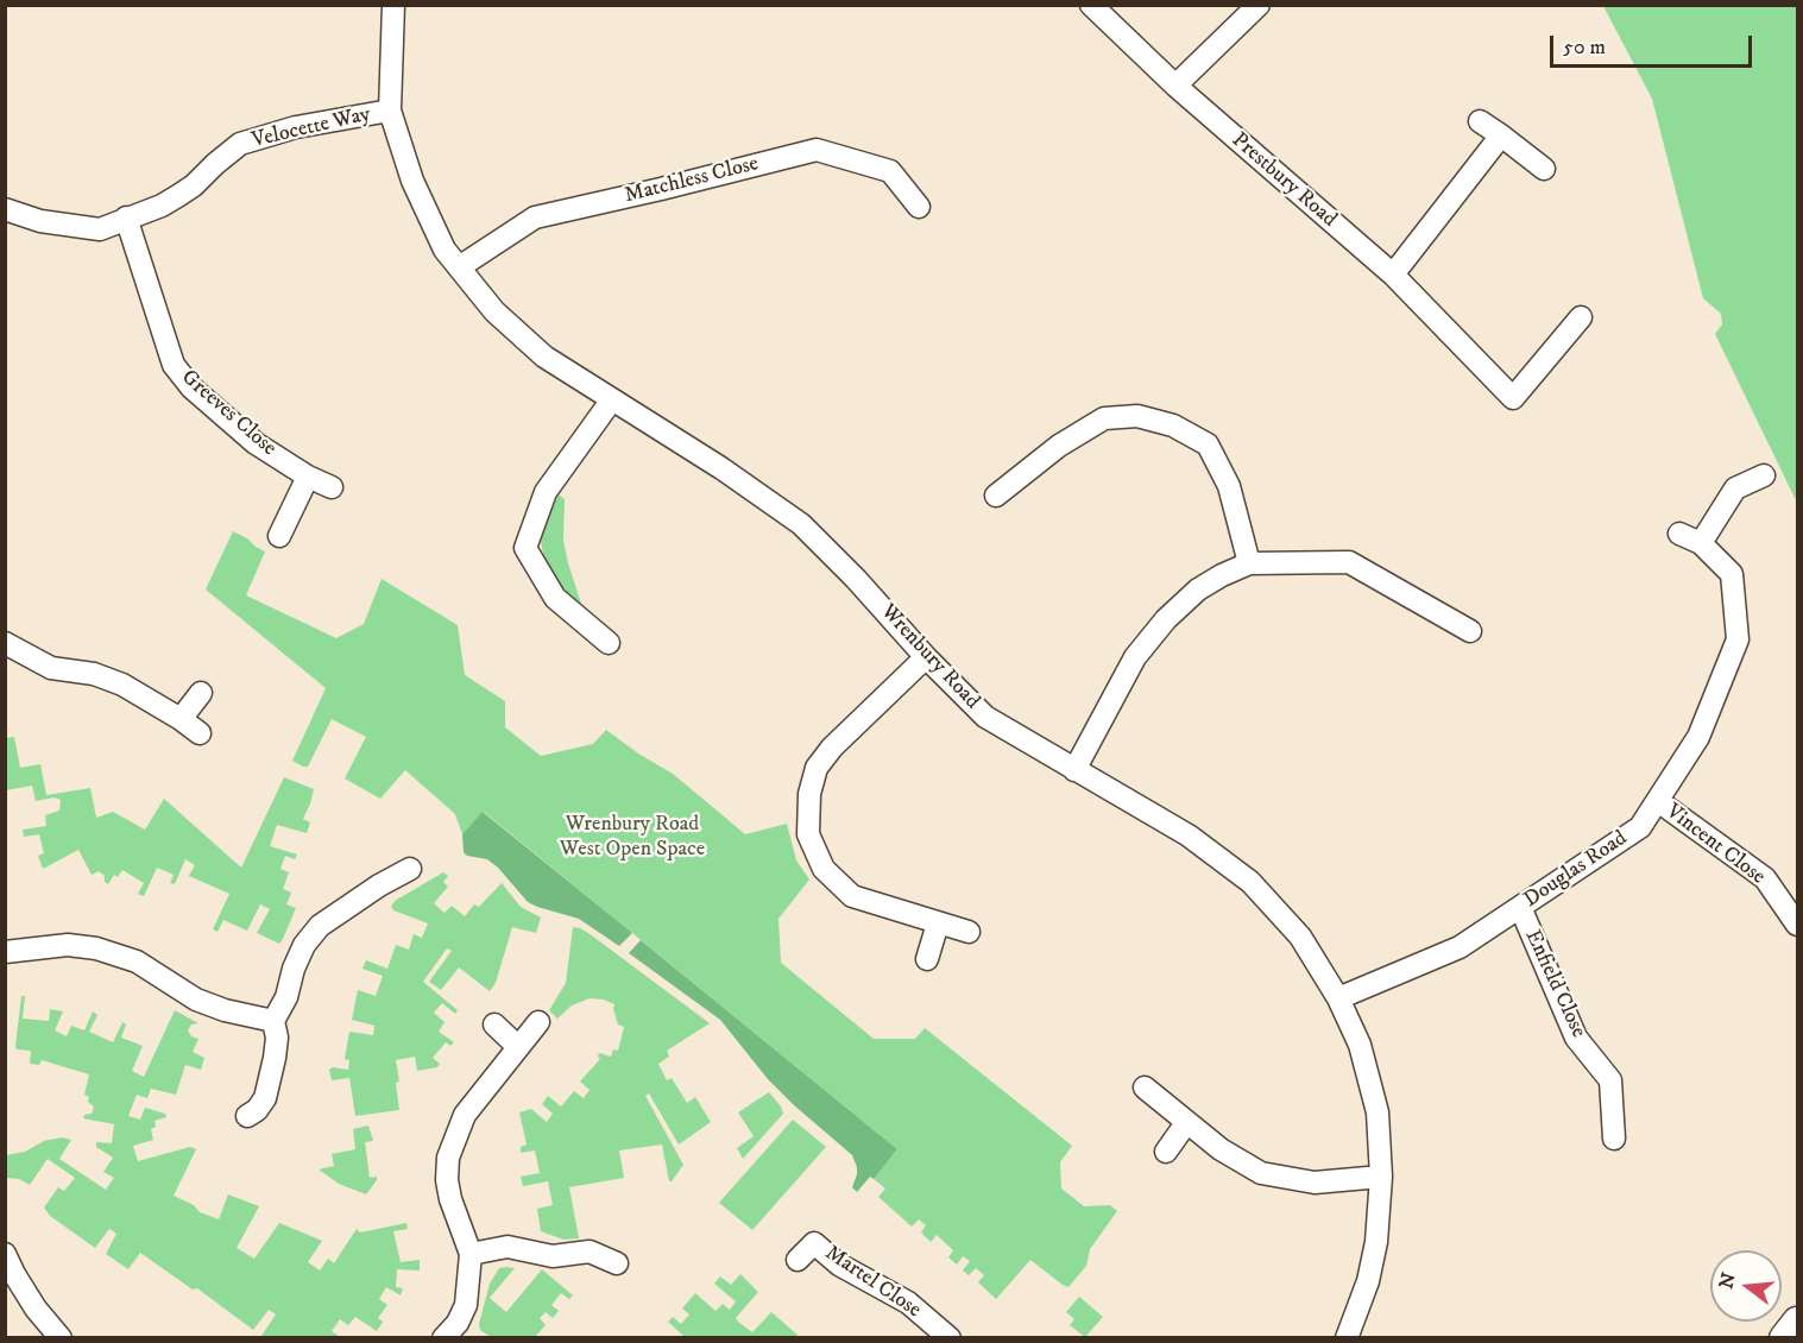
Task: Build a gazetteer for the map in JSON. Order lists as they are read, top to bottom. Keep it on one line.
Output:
{"streets":{"street":["Velocette Way","Matchless Close","Prestbury Road","Greeves Close","Wrenbury Road","Vincent Close","Douglas Road","Enfield Close","Martel Close"]},"crossings":[["Velocette Way","Greeves Close"],["Velocette Way","Wrenbury Road"],["Matchless Close","Wrenbury Road"],["Wrenbury Road","Douglas Road"],["Vincent Close","Douglas Road"],["Douglas Road","Enfield Close"]],"parks":["Wrenbury Road West Open Space"],"scale_bar":"50 m","north":"left"}
